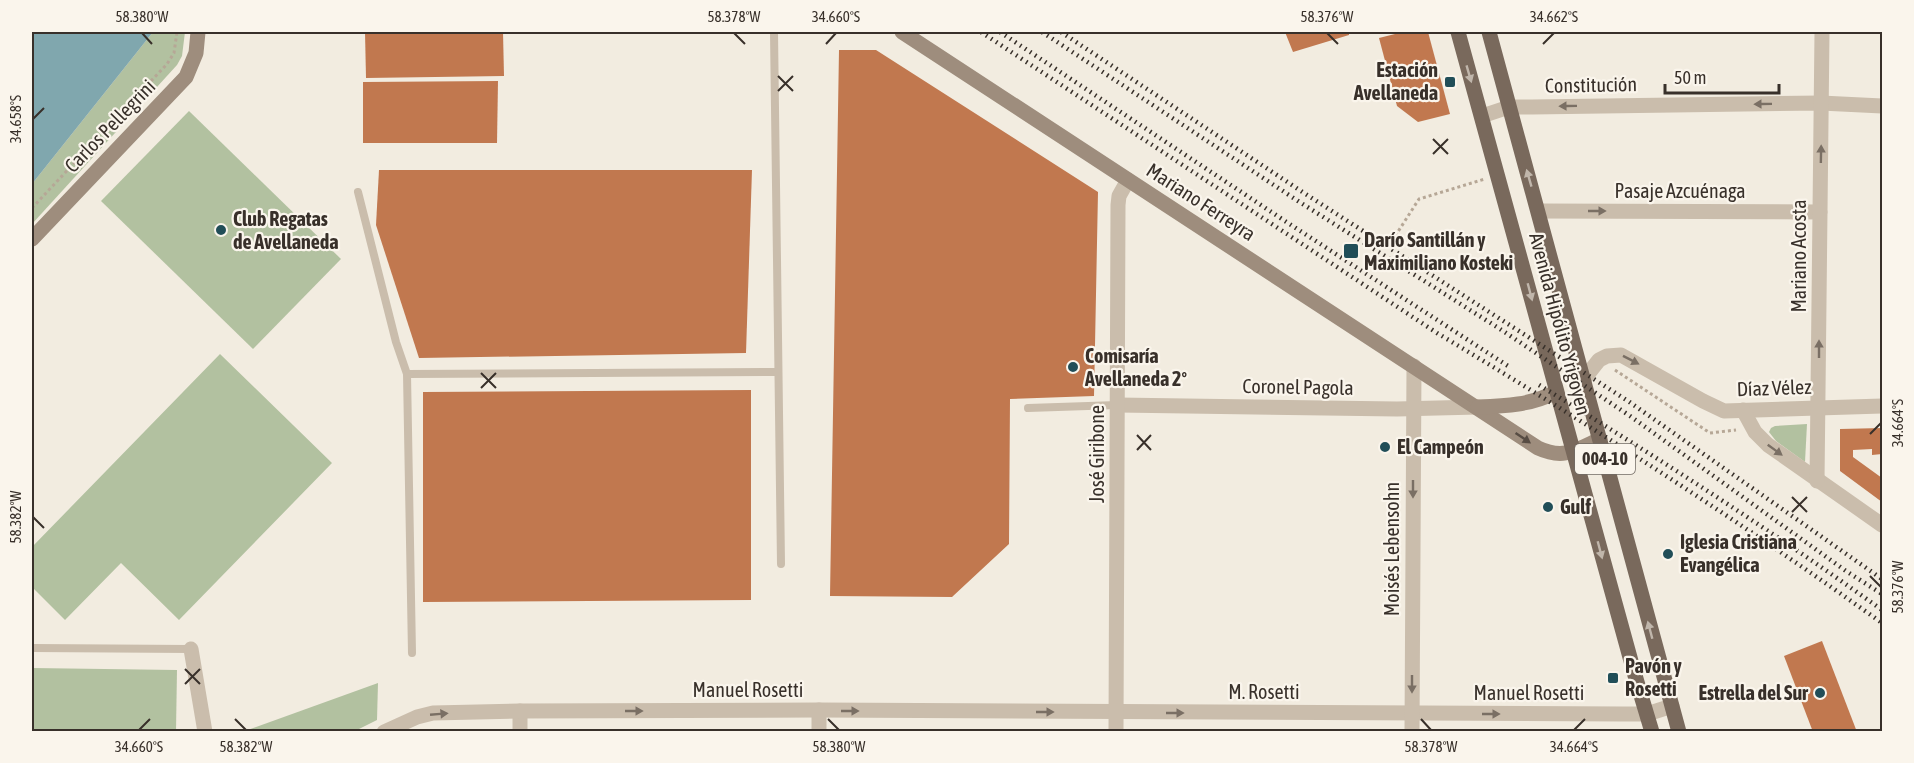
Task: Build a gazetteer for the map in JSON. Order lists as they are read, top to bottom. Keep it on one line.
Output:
{"streets":{"main road":["Avenida Hipólito Yrigoyen","004-10"],"street":["Constitución","Carlos Pellegrini","Pasaje Azcuénaga","Mariano Ferreyra","Mariano Acosta","Coronel Pagola","Díaz Vélez","José Giribone","Moisés Lebensohn","Manuel Rosetti","M. Rosetti"]},"crossings":[["Constitución","Mariano Acosta"],["Constitución","Avenida Hipólito Yrigoyen"],["Pasaje Azcuénaga","Mariano Acosta"],["Pasaje Azcuénaga","Avenida Hipólito Yrigoyen"],["Mariano Ferreyra","Avenida Hipólito Yrigoyen"],["Mariano Ferreyra","Coronel Pagola"],["Mariano Ferreyra","José Giribone"],["Mariano Ferreyra","Moisés Lebensohn"],["Mariano Acosta","Díaz Vélez"],["Avenida Hipólito Yrigoyen","Manuel Rosetti"],["Coronel Pagola","José Giribone"],["Coronel Pagola","Moisés Lebensohn"],["José Giribone","Manuel Rosetti"],["José Giribone","M. Rosetti"],["Moisés Lebensohn","Manuel Rosetti"],["Moisés Lebensohn","M. Rosetti"],["Manuel Rosetti","M. Rosetti"]],"one_way":["Constitución","Pasaje Azcuénaga","Mariano Acosta","Díaz Vélez","Moisés Lebensohn","Manuel Rosetti","M. Rosetti"],"places":{"transit":["Estación Avellaneda","Darío Santillán y Maximiliano Kosteki","Pavón y Rosetti"],"other":["Club Regatas de Avellaneda","Comisaría Avellaneda 2°","El Campeón","Gulf","Iglesia Cristiana Evangélica","Estrella del Sur"]},"scale_bar":"50 m","coordinates":["58.380°W","58.378°W","34.660°S","58.376°W","34.662°S","34.658°S","34.664°S","58.382°W"]}
